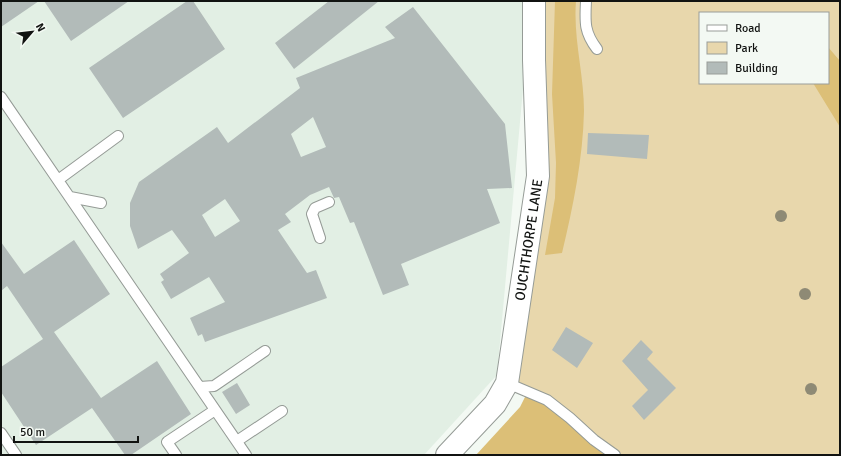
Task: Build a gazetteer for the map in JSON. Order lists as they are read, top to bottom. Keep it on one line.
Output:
{"streets":{"street":["OUCHTHORPE LANE"]},"legend":["Road","Park","Building"],"scale_bar":"50 m","north":"top right"}
